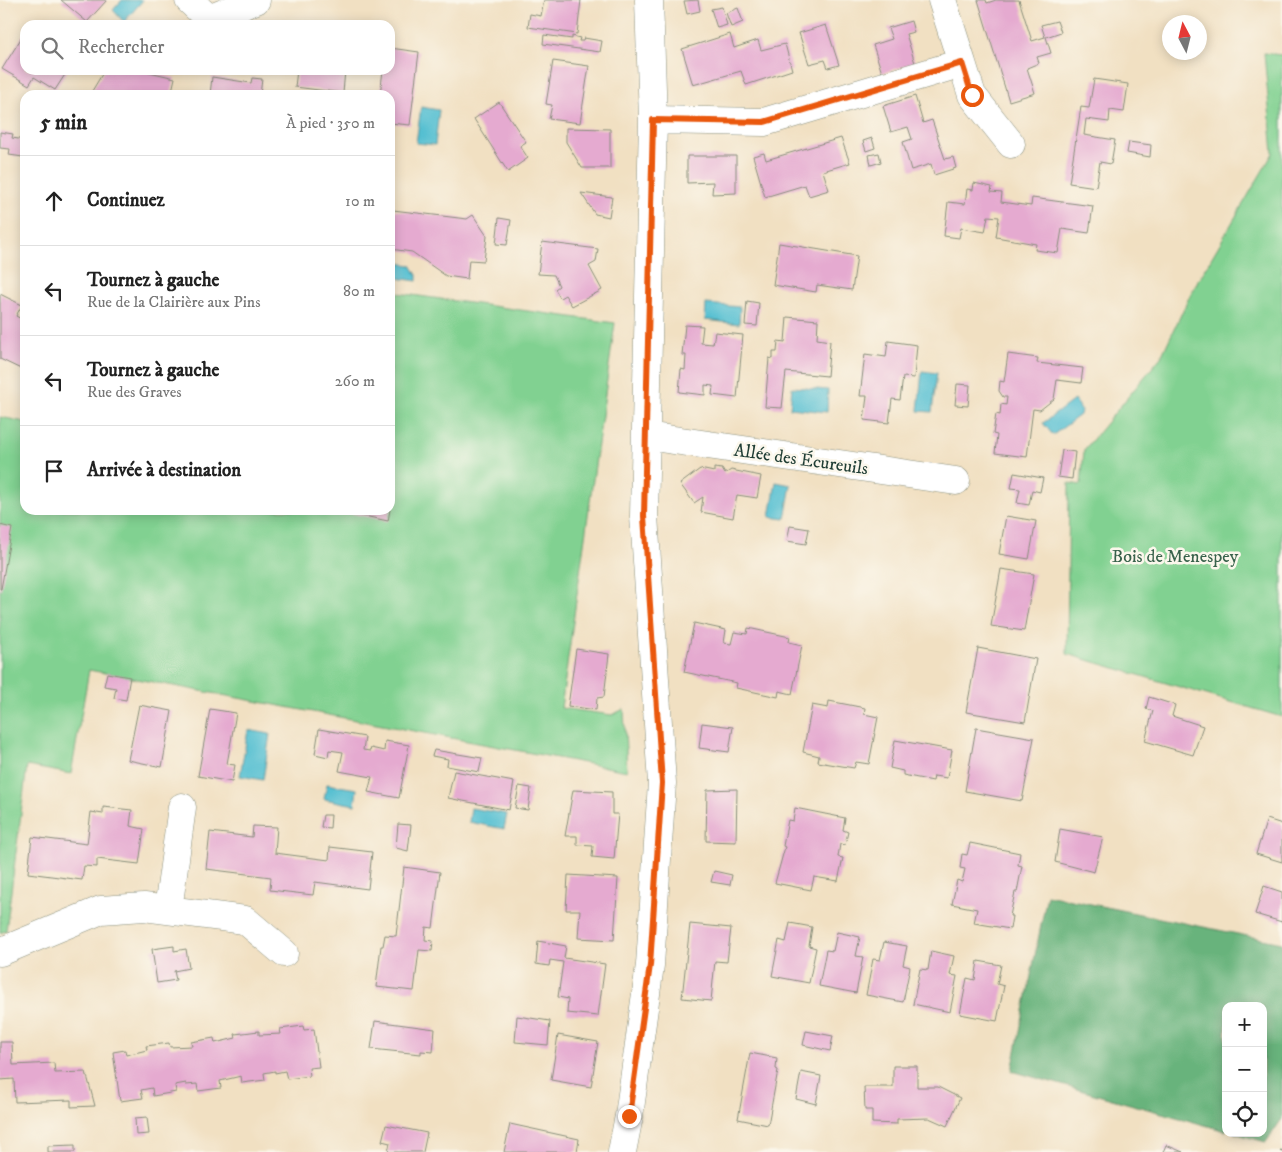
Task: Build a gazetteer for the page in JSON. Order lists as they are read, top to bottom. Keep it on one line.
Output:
{"streets":{"street":["Allée des Écureuils"]},"parks":["Bois de Menespey"],"north":"top","page":{"search":"Rechercher","heading":["5 min","À pied · 350 m"],"list":[["Continuez","10 m"],["Tournez à gauche","Rue de la Clairière aux Pins","80 m"],["Tournez à gauche","Rue des Graves","260 m"],"Arrivée à destination"],"map_buttons":["+","−"]}}
